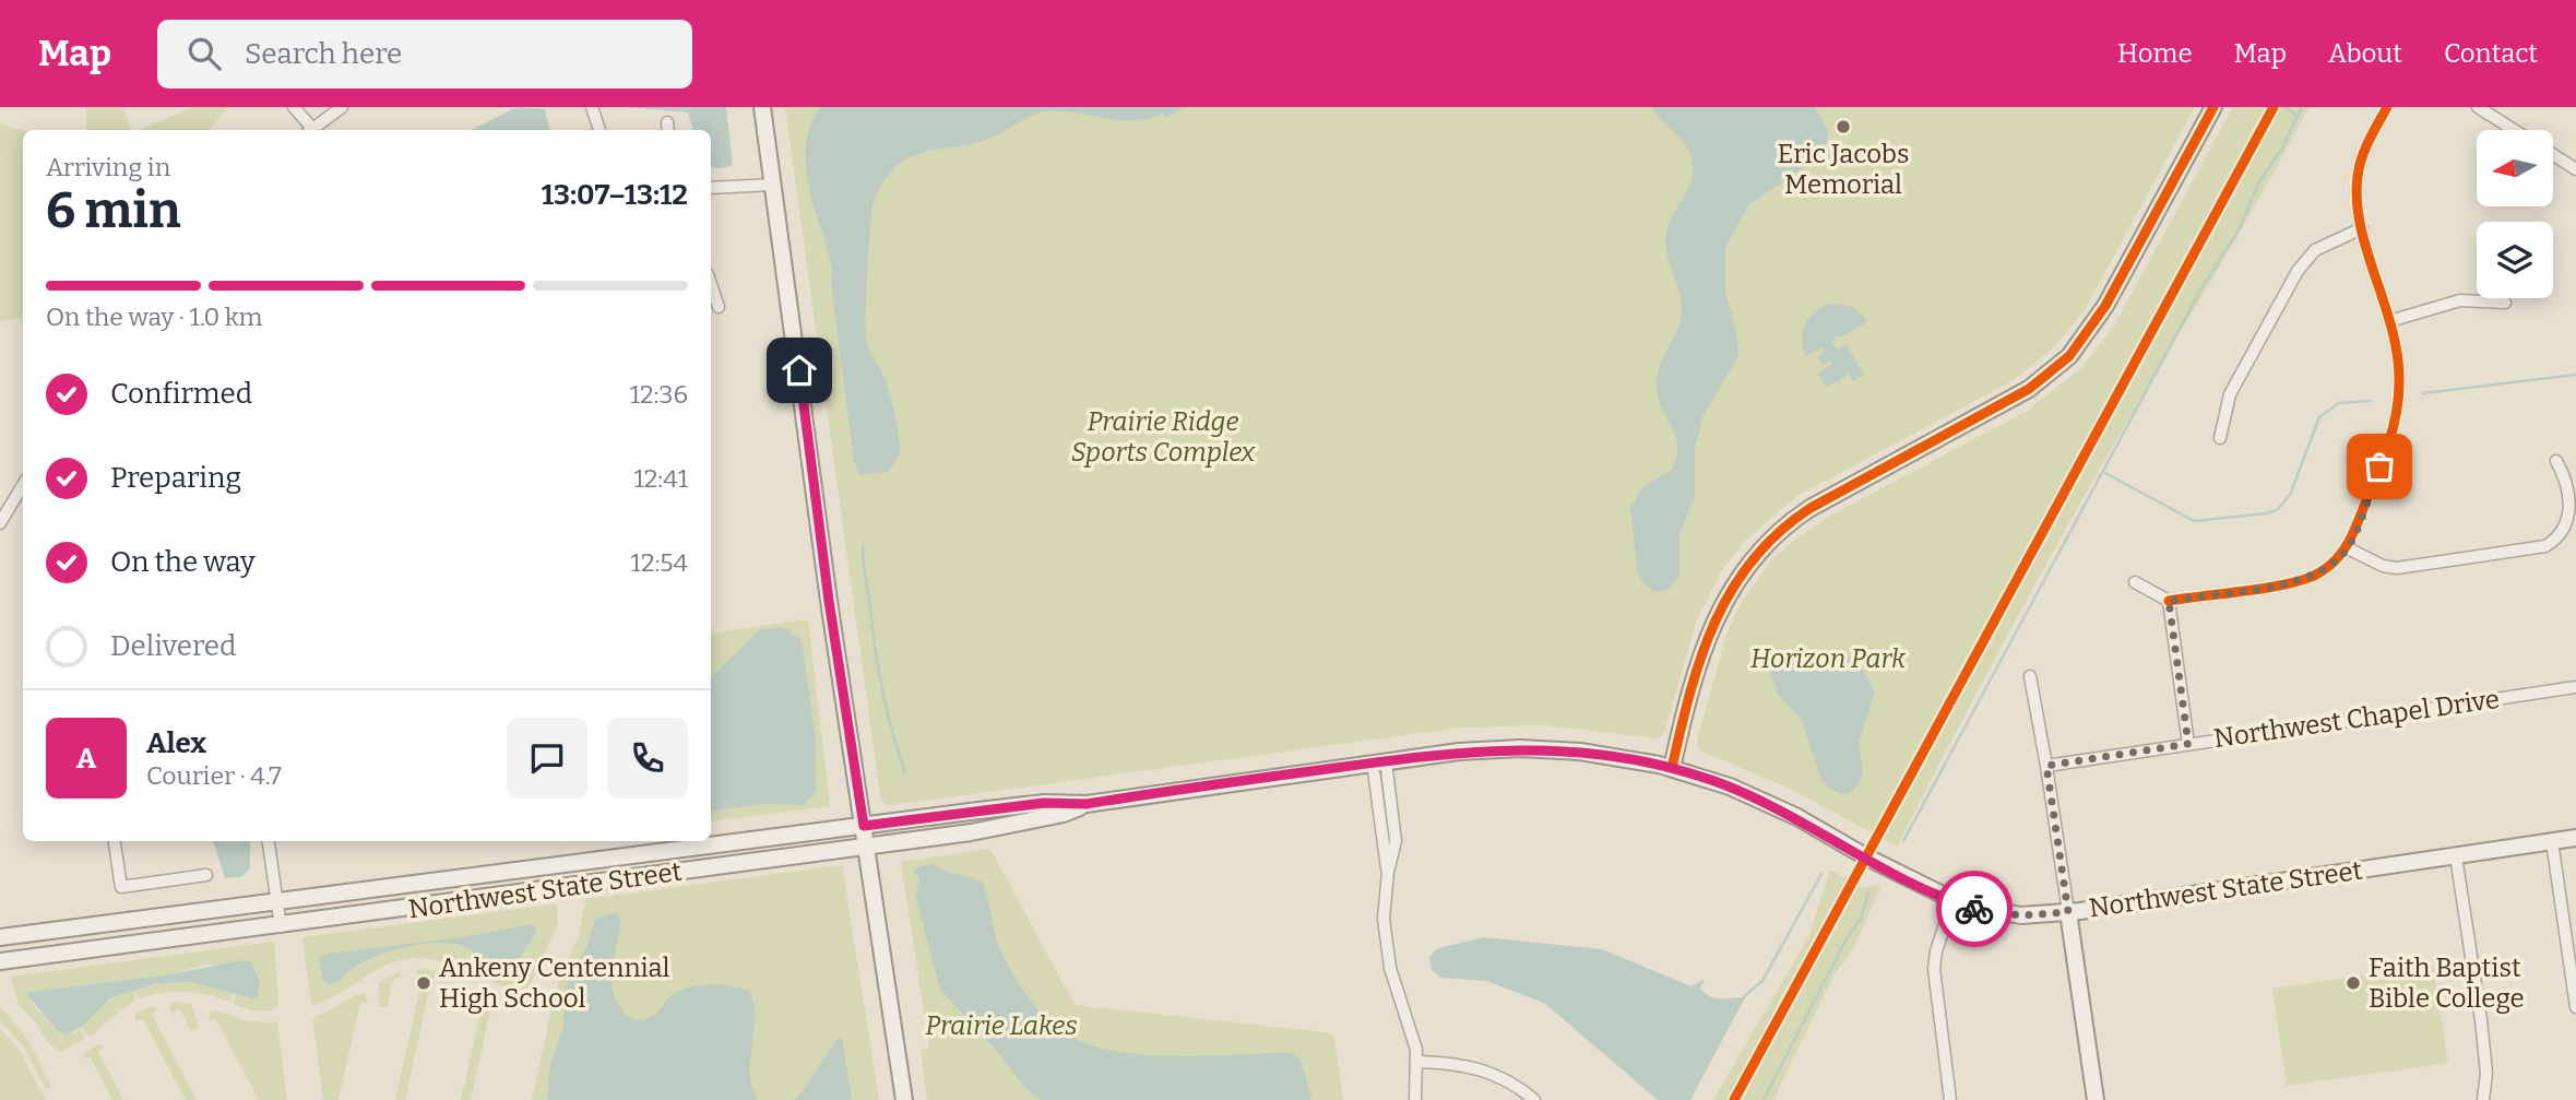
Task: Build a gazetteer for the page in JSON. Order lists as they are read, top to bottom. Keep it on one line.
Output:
{"streets":{"main road":["Northwest State Street"],"street":["Northwest Chapel Drive"]},"parks":["Prairie Ridge Sports Complex","Horizon Park","Prairie Lakes"],"places":["Eric Jacobs Memorial","Ankeny Centennial High School","Faith Baptist Bible College"],"north":"left","page":{"header":"Map","search":"Search here","nav":["Home","Map","About","Contact"],"heading":["6 min","Arriving in","13:07–13:12"],"panel":["Alex","Courier · 4.7"],"bar":"On the way · 1.0 km","list":[["Confirmed","12:36"],["Preparing","12:41"],["On the way","12:54"],"Delivered"],"round":"A"}}
